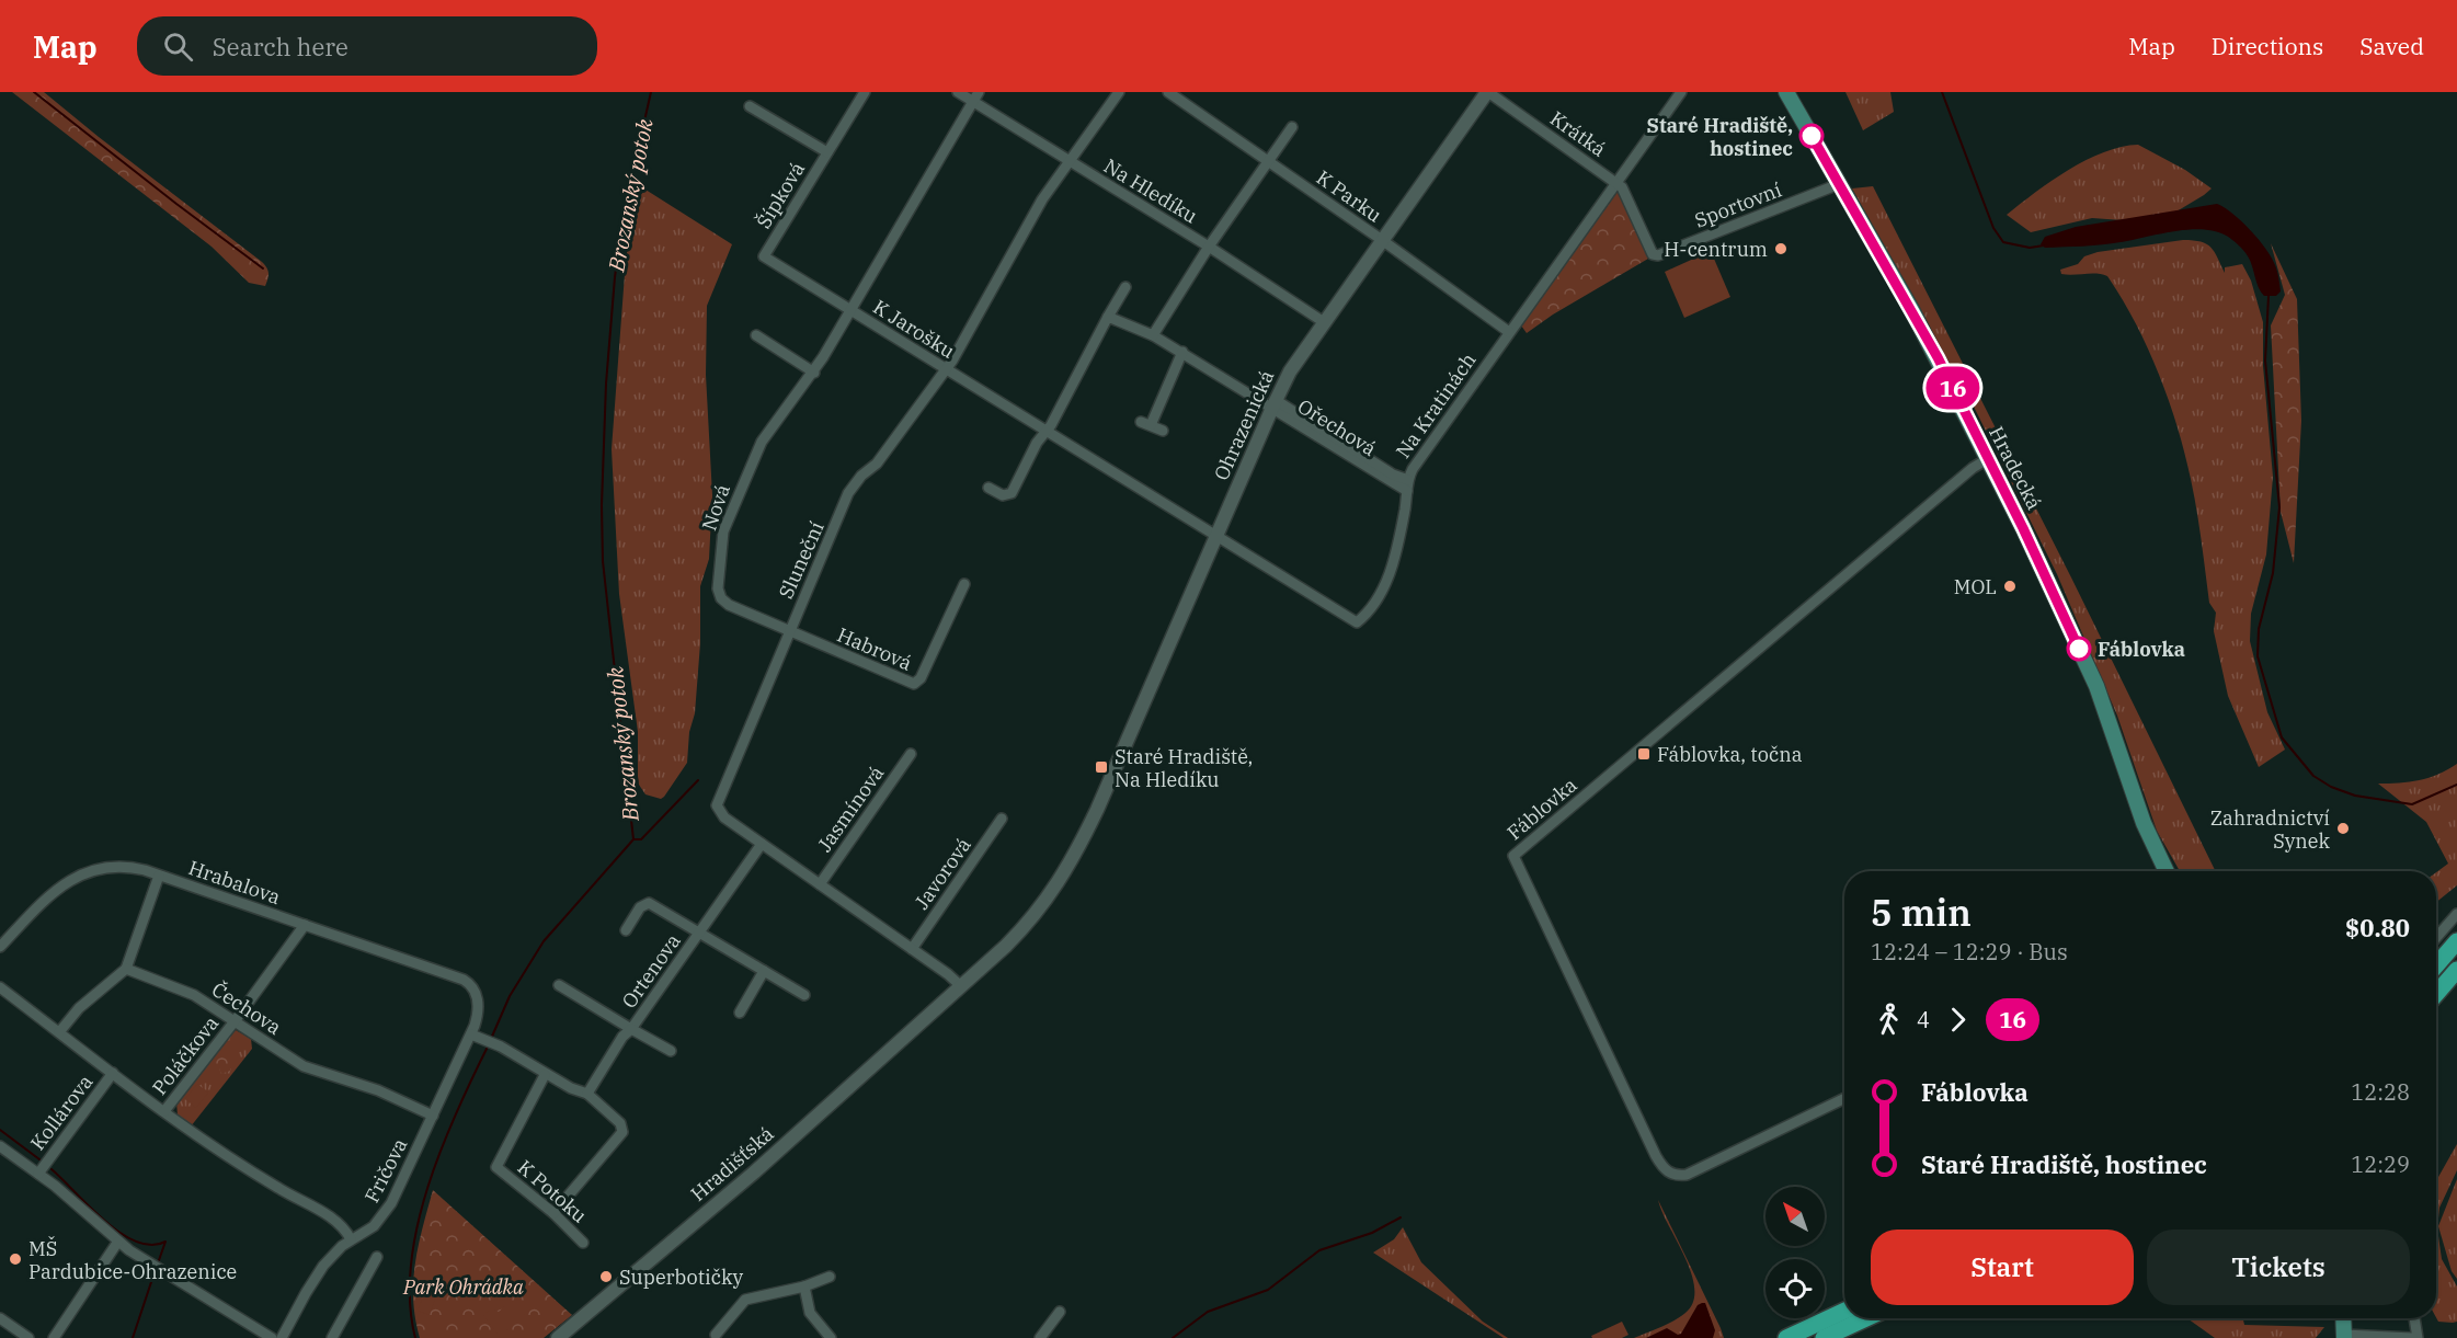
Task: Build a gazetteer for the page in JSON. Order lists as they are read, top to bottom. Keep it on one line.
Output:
{"streets":{"main road":["Hradecká"],"street":["Krátká","Na Hledíku","Šípková","K Parku","Sportovní","K Jarošku","Na Kratinách","Ohrazenická","Ořechová","Nová","Sluneční","Habrová","Jasmínová","Fáblovka","Javorová","Hrabalova","Ortenova","Čechova","Poláčkova","Kollárova","Hradišťská","Fričova","K Potoku"]},"crossings":[["Krátká","Sportovní"],["Krátká","Na Kratinách"],["Krátká","Ohrazenická"],["Na Hledíku","Ohrazenická"],["Na Hledíku","Nová"],["Na Hledíku","Sluneční"],["Šípková","K Jarošku"],["K Parku","Na Kratinách"],["K Parku","Ohrazenická"],["Sportovní","Na Kratinách"],["Sportovní","Hradecká"],["K Jarošku","Na Kratinách"],["K Jarošku","Ohrazenická"],["K Jarošku","Nová"],["K Jarošku","Sluneční"],["Na Kratinách","Ohrazenická"],["Na Kratinách","Ořechová"],["Ohrazenická","Ořechová"],["Ohrazenická","Sluneční"],["Ohrazenická","Hradišťská"],["Hradecká","Fáblovka"],["Nová","Sluneční"],["Nová","Habrová"],["Sluneční","Habrová"],["Sluneční","Jasmínová"],["Sluneční","Javorová"],["Sluneční","Ortenova"],["Sluneční","Hradišťská"],["Hrabalova","Poláčkova"],["Hrabalova","Fričova"],["Čechova","Poláčkova"],["Čechova","Fričova"],["Poláčkova","Kollárova"],["Poláčkova","Fričova"]],"water":["Brozanský potok"],"parks":["Park Ohrádka"],"places":{"other":["Staré Hradiště, hostinec","H-centrum","MOL","Fáblovka","Zahradnictví Synek","MŠ Pardubice-Ohrazenice","Superbotičky"],"transit":["Fáblovka, točna","Staré Hradiště, Na Hledíku"]},"lines":["bus line 16"],"north":"top left","page":{"header":"Map","search":"Search here","nav":["Map","Directions","Saved"],"on_map":"16","heading":["5 min","12:24 – 12:29 · Bus","$0.80"],"legs":["4","16"],"list":[{"name":"Fáblovka","value":"12:28"},{"name":"Staré Hradiště, hostinec","value":"12:29"}],"buttons":["Start","Tickets"]}}
